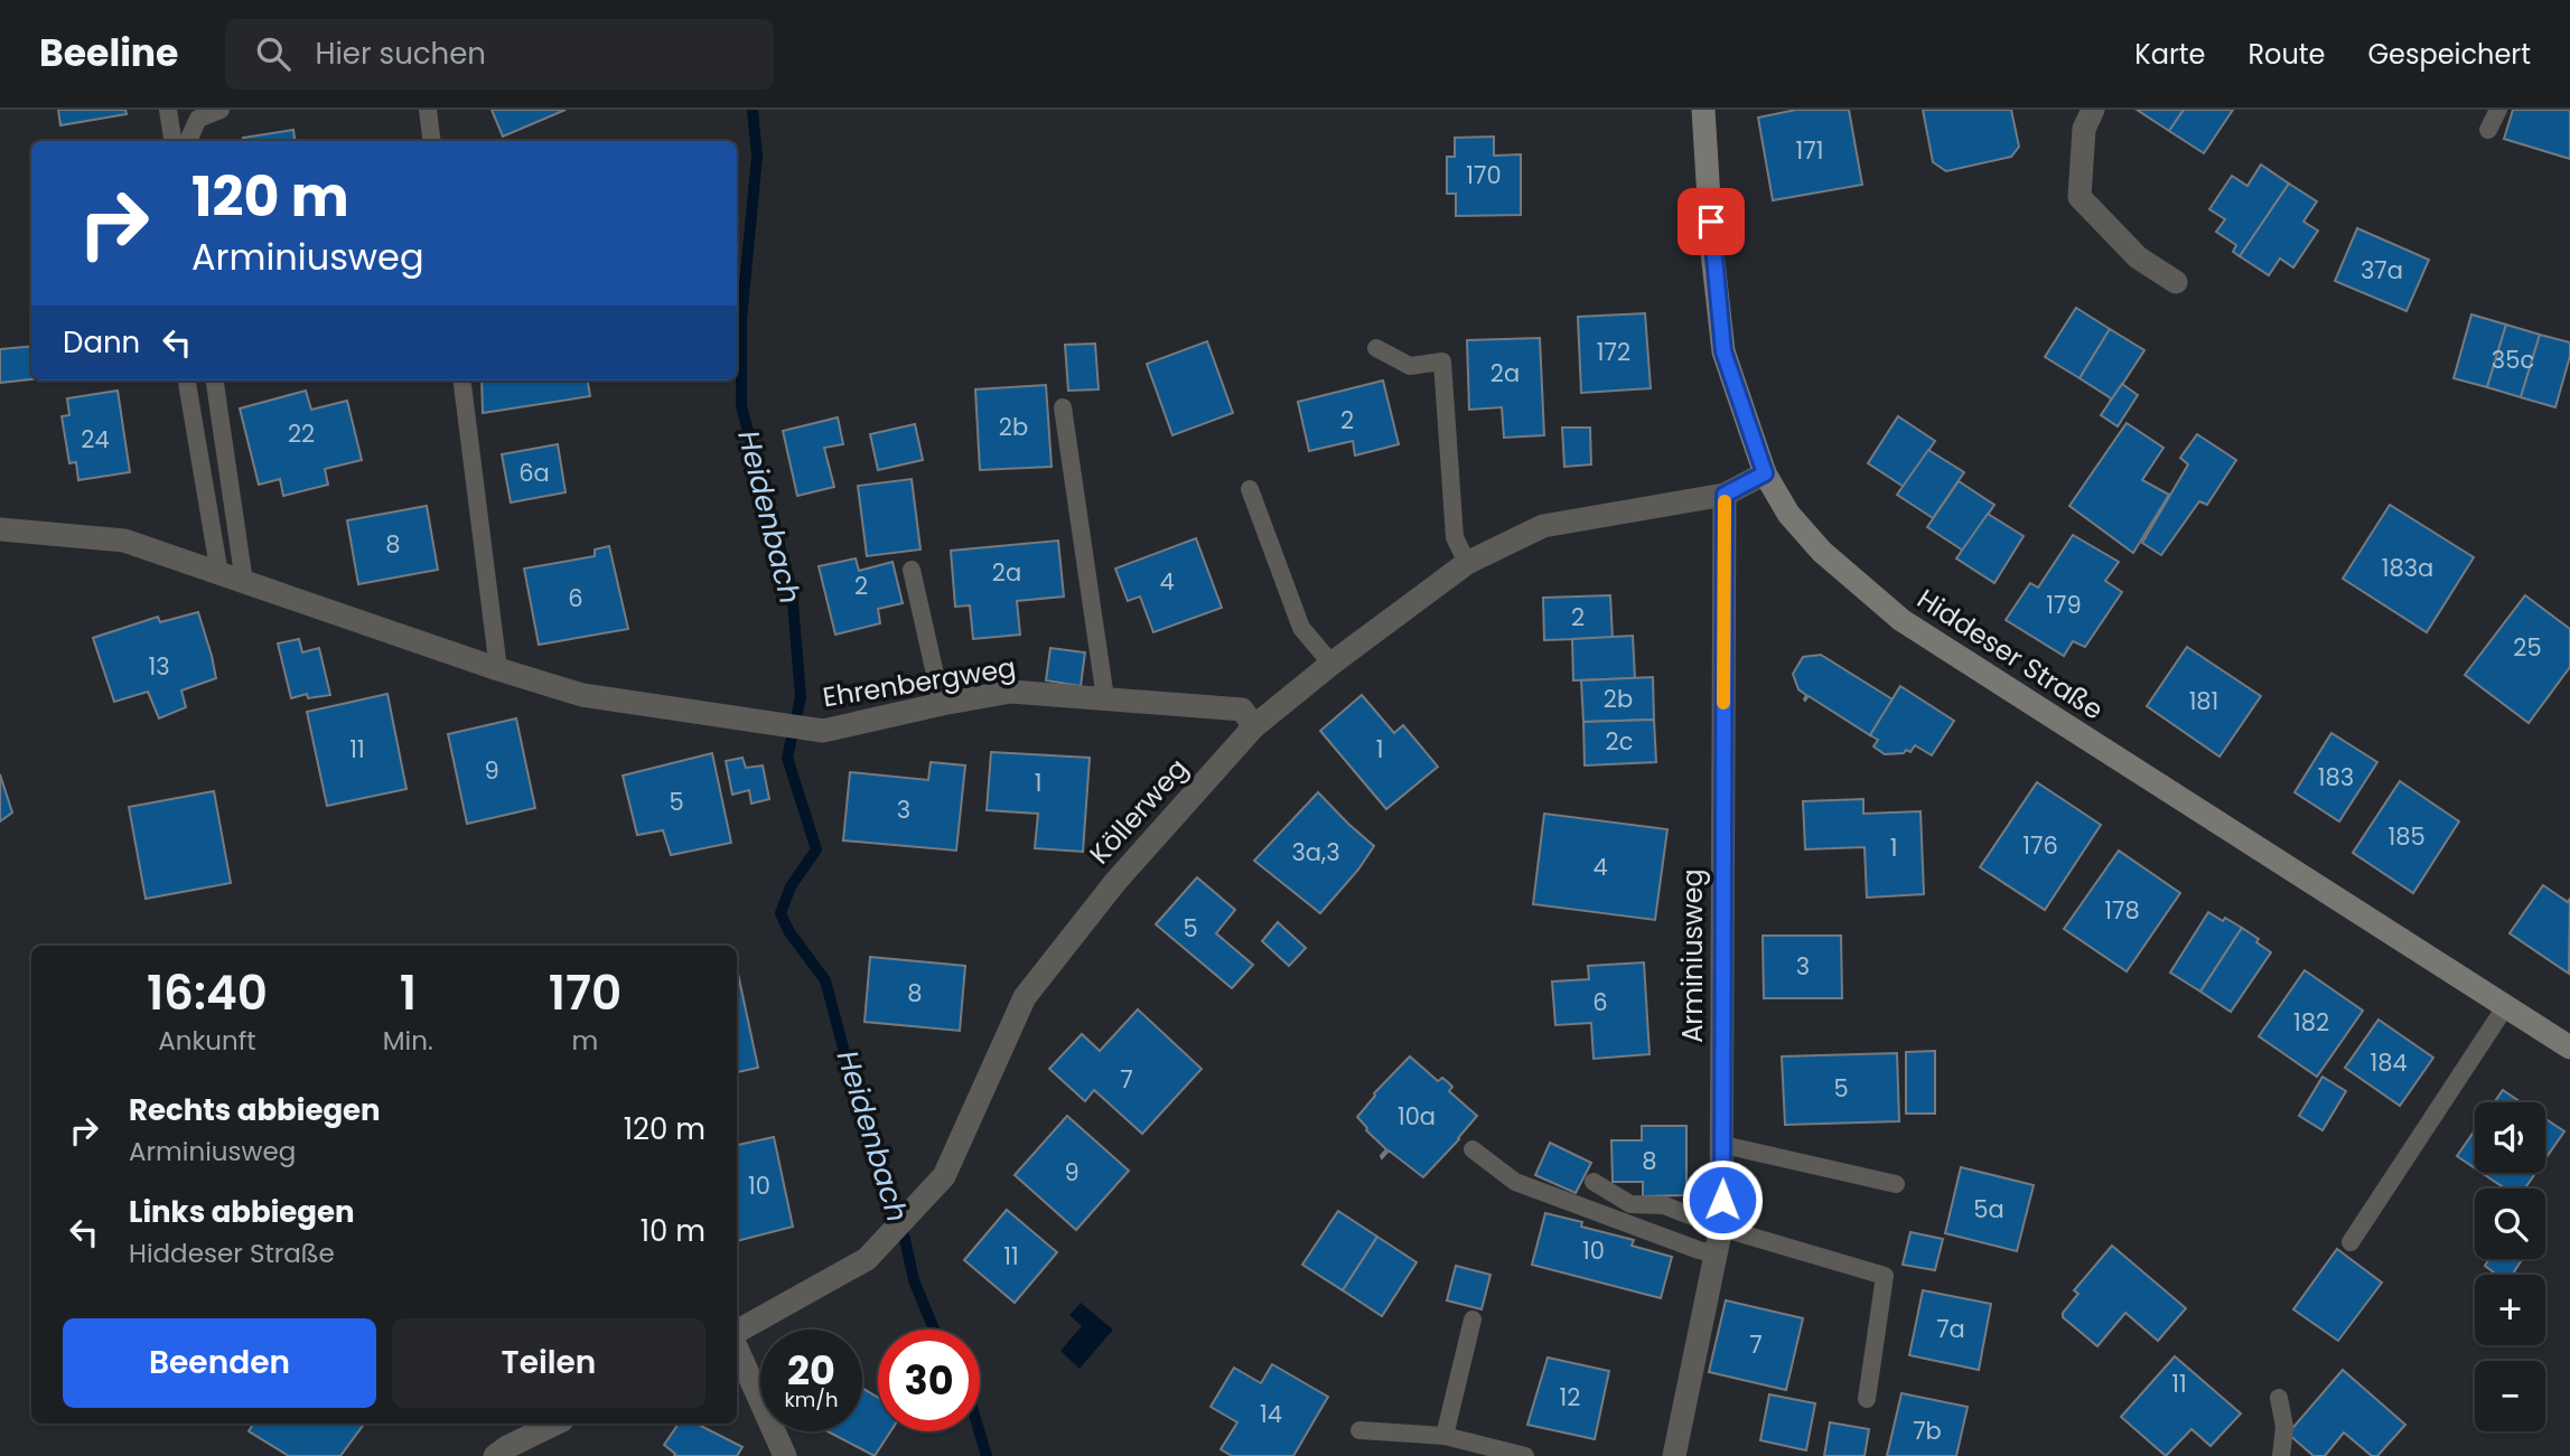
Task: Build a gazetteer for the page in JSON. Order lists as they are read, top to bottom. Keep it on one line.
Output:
{"streets":{"main road":["Hiddeser Straße"],"street":["Ehrenbergweg","Köllerweg","Arminiusweg"]},"crossings":[["Ehrenbergweg","Köllerweg"],["Köllerweg","Arminiusweg"]],"water":["Heidenbach"],"house_numbers":["171","170","37a","172","35c","2a","2","2b","22","24","6a","8","183a","2a","4","2","6","179","2","25","13","2b","181","2c","11","1","9","183","1","5","3","185","176","1","3a,3","4","178","5","3","8","6","182","184","7","5","10a","8","9","10","5a","10","11","7a","7","11","12","14","7b"],"page":{"header":"Beeline","search":"Hier suchen","nav":["Karte","Route","Gespeichert"],"turn":["120 m","Arminiusweg"],"then":"Dann","eta":["16:40","Ankunft","1","Min.","170","m"],"list":[{"name":"Rechts abbiegen","note":"Arminiusweg","value":"120 m"},{"name":"Links abbiegen","note":"Hiddeser Straße","value":"10 m"}],"map_buttons":["+","−"],"buttons":["Beenden","Teilen"],"speed":"20 km/h","limit":"30"}}
